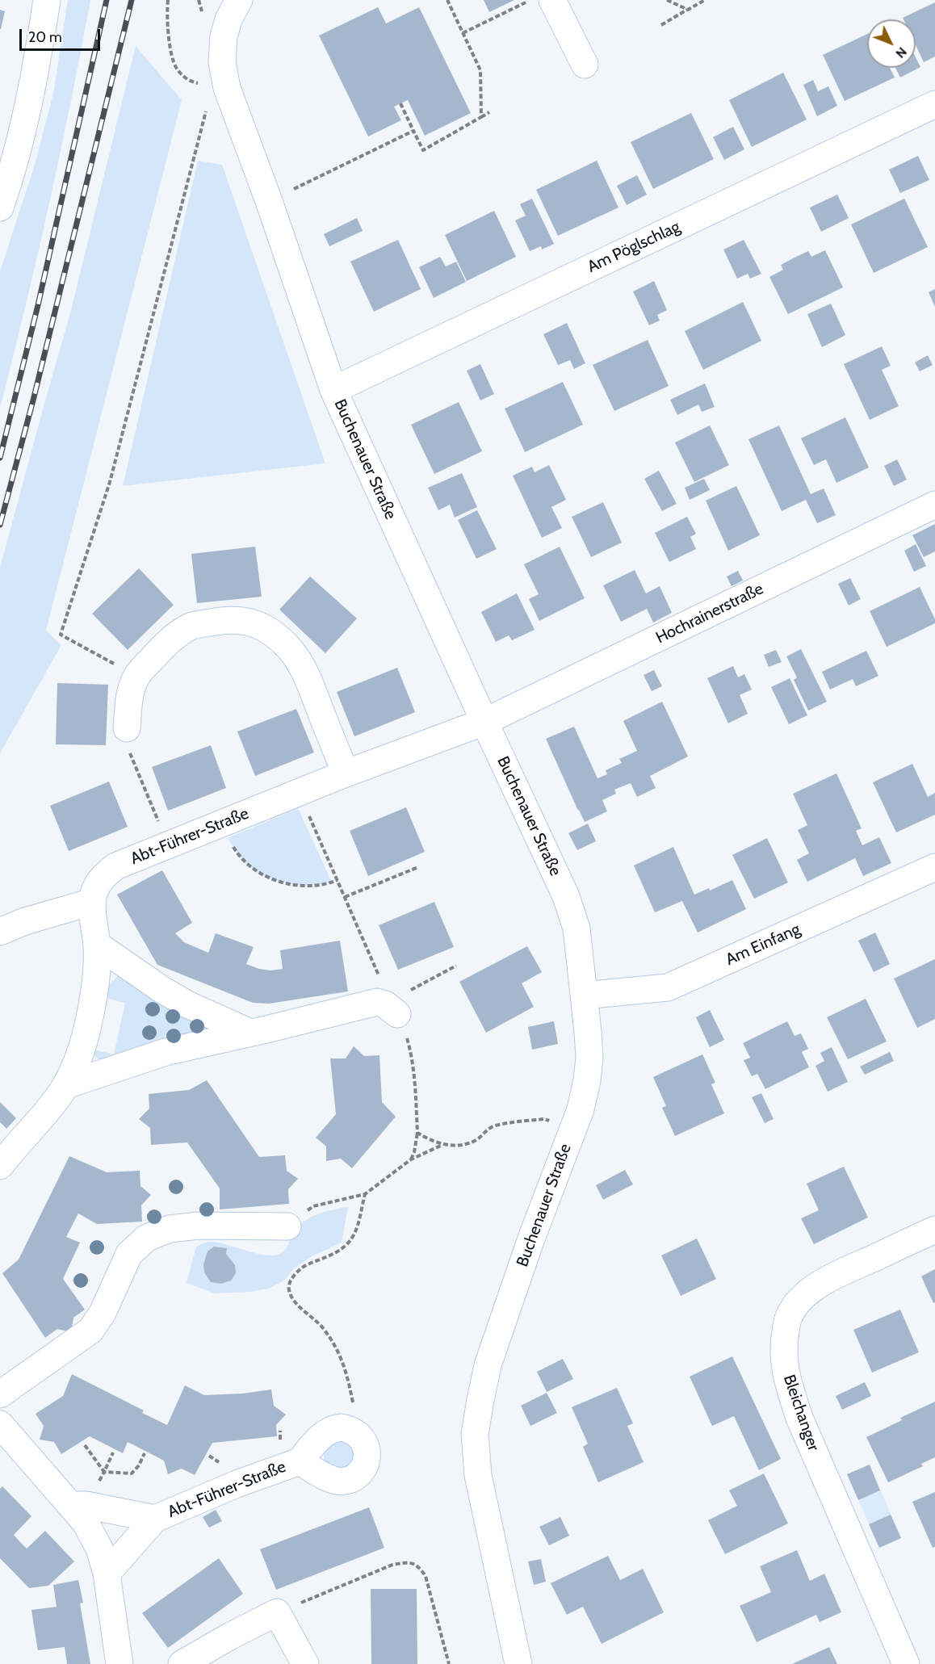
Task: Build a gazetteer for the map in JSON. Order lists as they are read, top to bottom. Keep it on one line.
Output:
{"streets":{"street":["Am Pöglschlag","Buchenauer Straße","Hochrainerstraße","Abt-Führer-Straße","Am Einfang","Bleichanger"]},"crossings":[["Am Pöglschlag","Buchenauer Straße"],["Buchenauer Straße","Hochrainerstraße"],["Buchenauer Straße","Abt-Führer-Straße"],["Buchenauer Straße","Am Einfang"],["Hochrainerstraße","Abt-Führer-Straße"]],"scale_bar":"20 m","north":"bottom right"}
